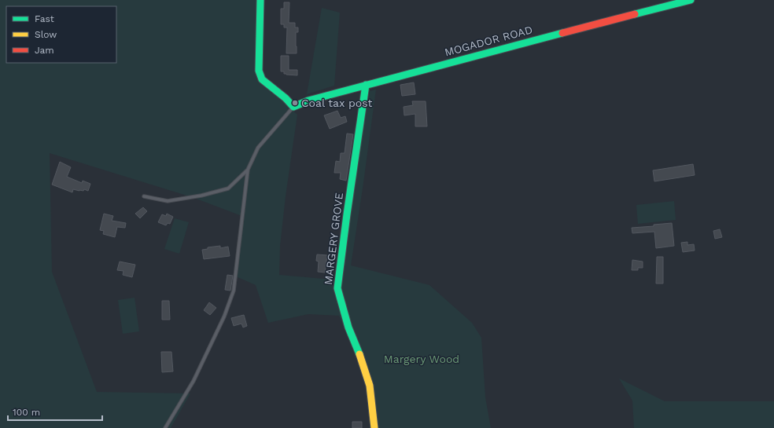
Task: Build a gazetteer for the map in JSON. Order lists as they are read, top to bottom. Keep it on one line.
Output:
{"streets":{"street":["MOGADOR ROAD","MARGERY GROVE"]},"crossings":[["MOGADOR ROAD","MARGERY GROVE"]],"parks":["Margery Wood"],"places":["Coal tax post"],"legend":["Fast","Slow","Jam"],"scale_bar":"100 m"}
